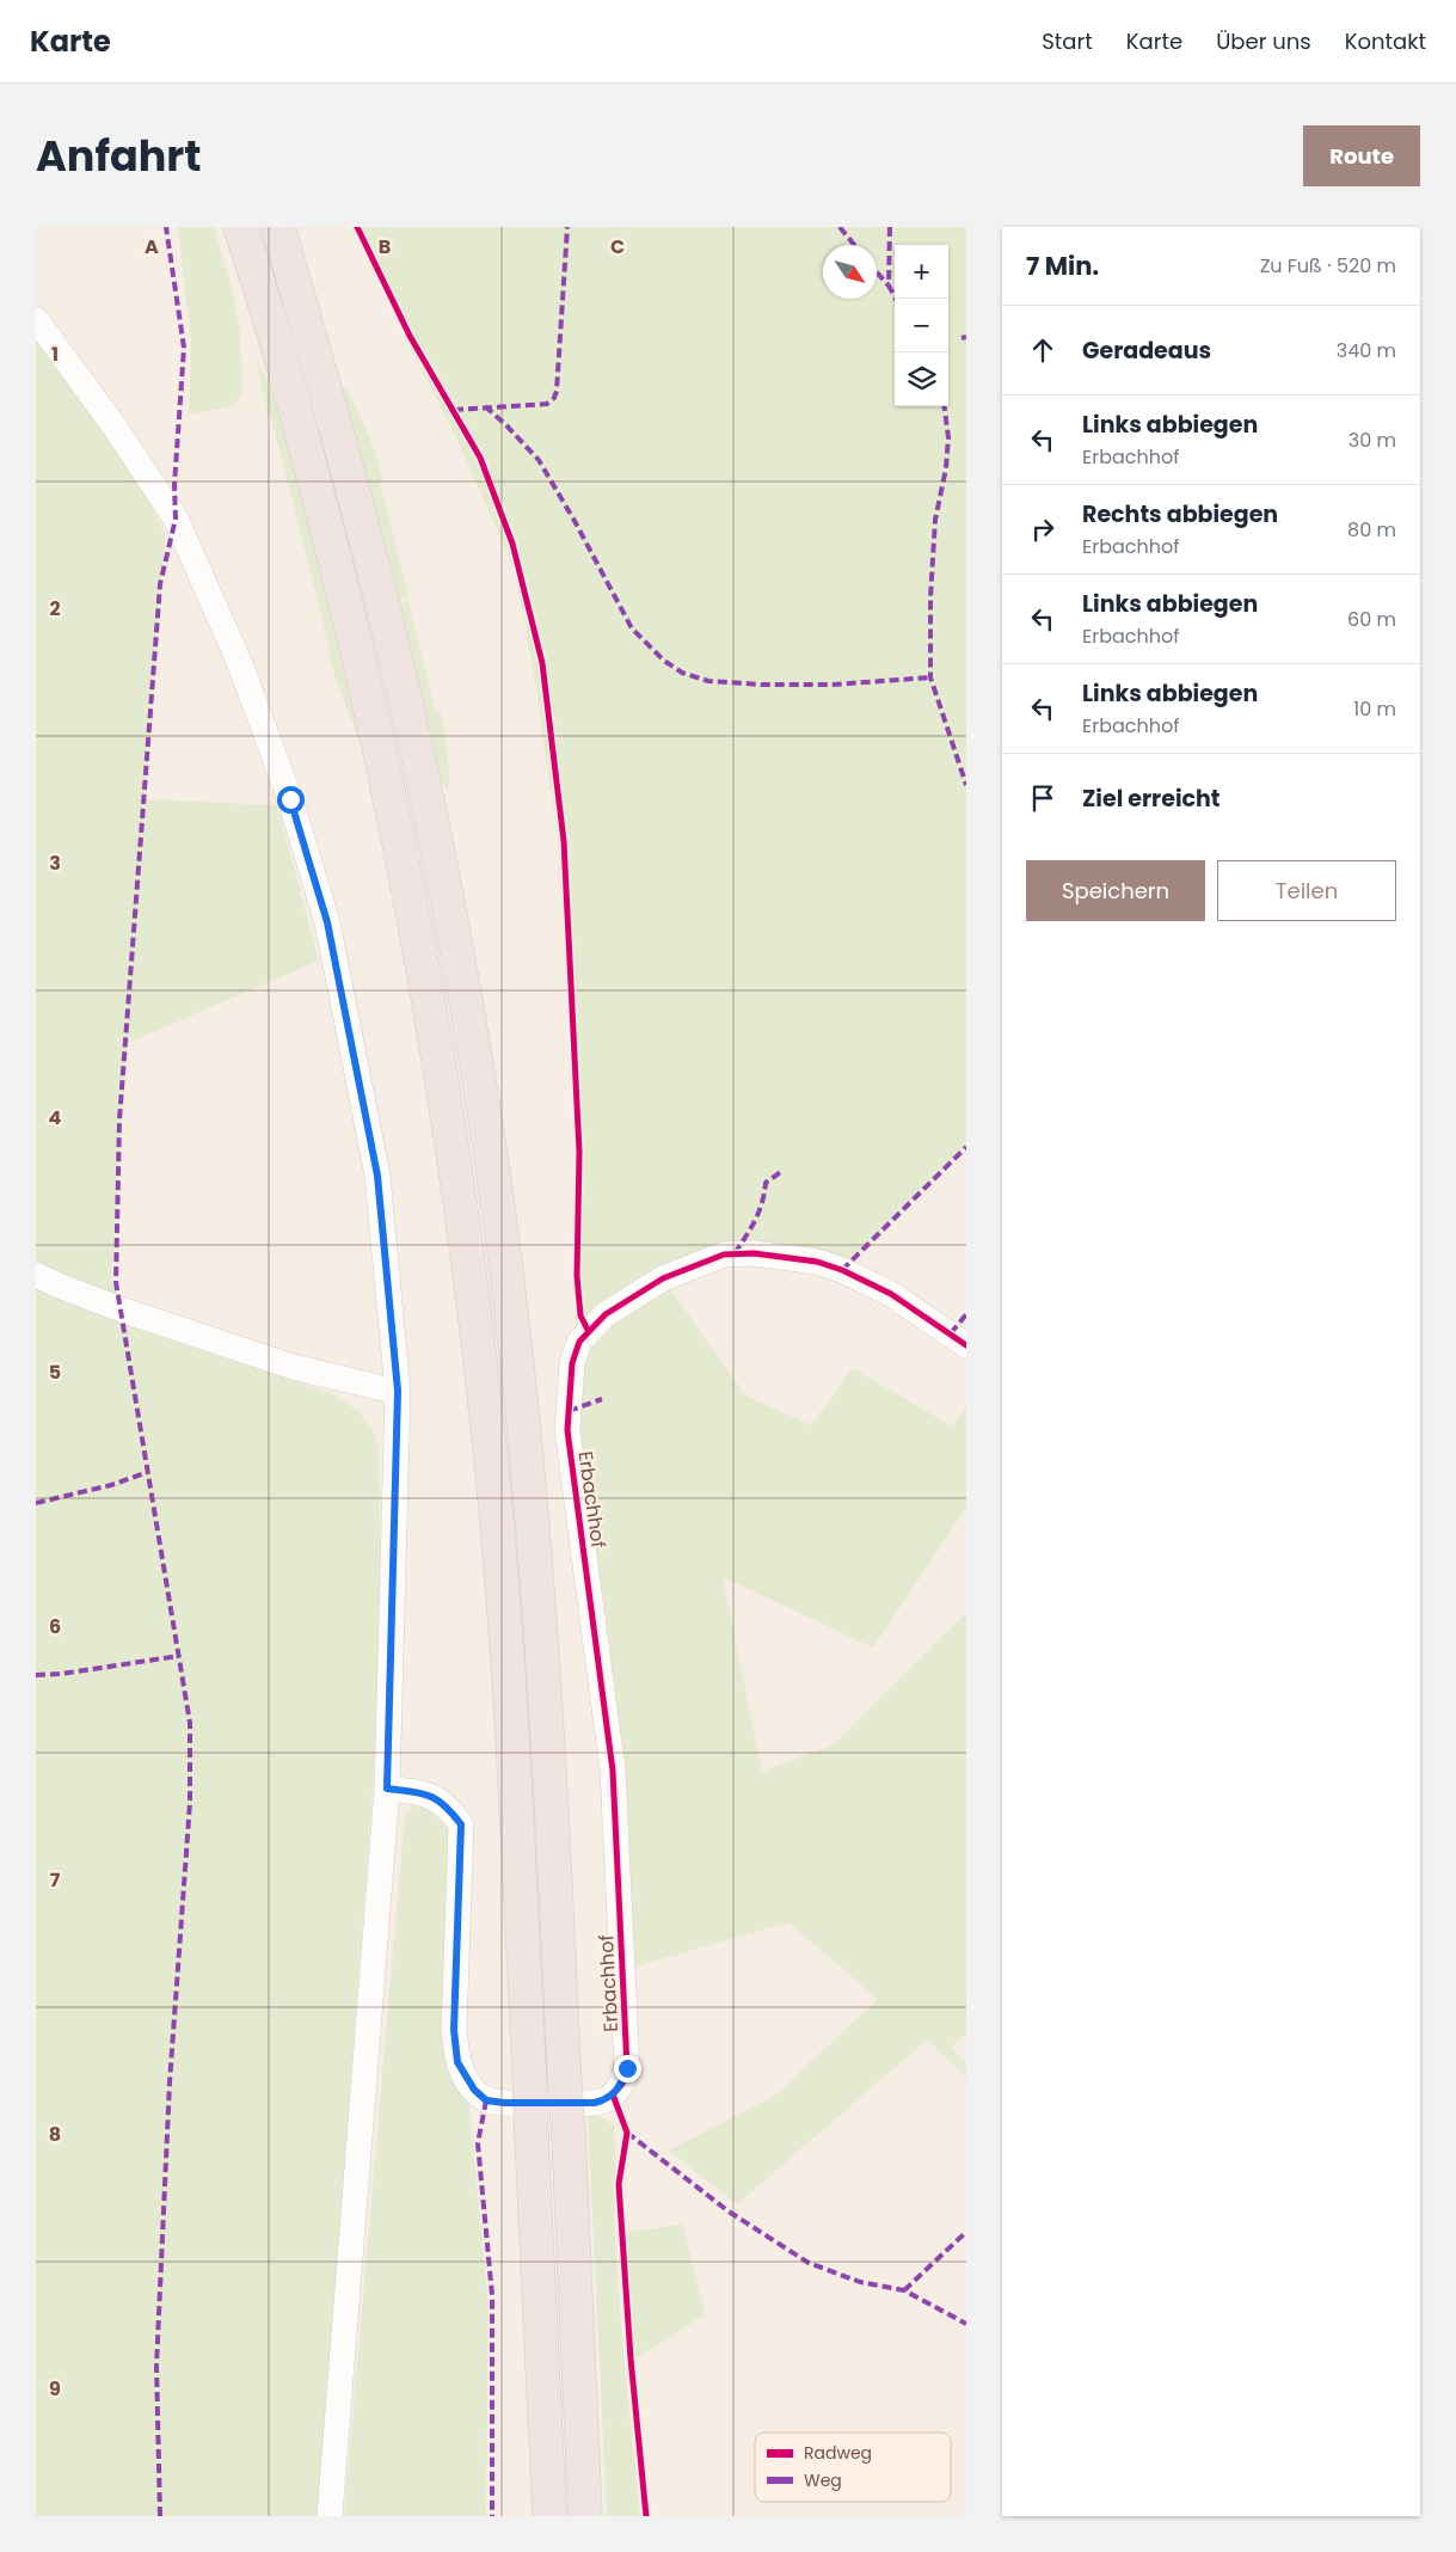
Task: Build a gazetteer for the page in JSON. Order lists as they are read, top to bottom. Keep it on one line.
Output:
{"streets":{"street":["Erbachhof"]},"legend":["Radweg","Weg"],"north":"bottom right","page":{"header":"Karte","nav":["Start","Karte","Über uns","Kontakt"],"title":"Anfahrt","buttons":["Route",["Speichern","Teilen"]],"heading":["7 Min.","Zu Fuß · 520 m"],"map_buttons":["+","−"],"list":[["Geradeaus","340 m"],["Links abbiegen","Erbachhof","30 m"],["Rechts abbiegen","Erbachhof","80 m"],["Links abbiegen","Erbachhof","60 m"],["Links abbiegen","Erbachhof","10 m"],"Ziel erreicht"]},"grid":{"columns":["A","B","C"],"rows":["1","2","3","4","5","6","7","8","9"]}}
